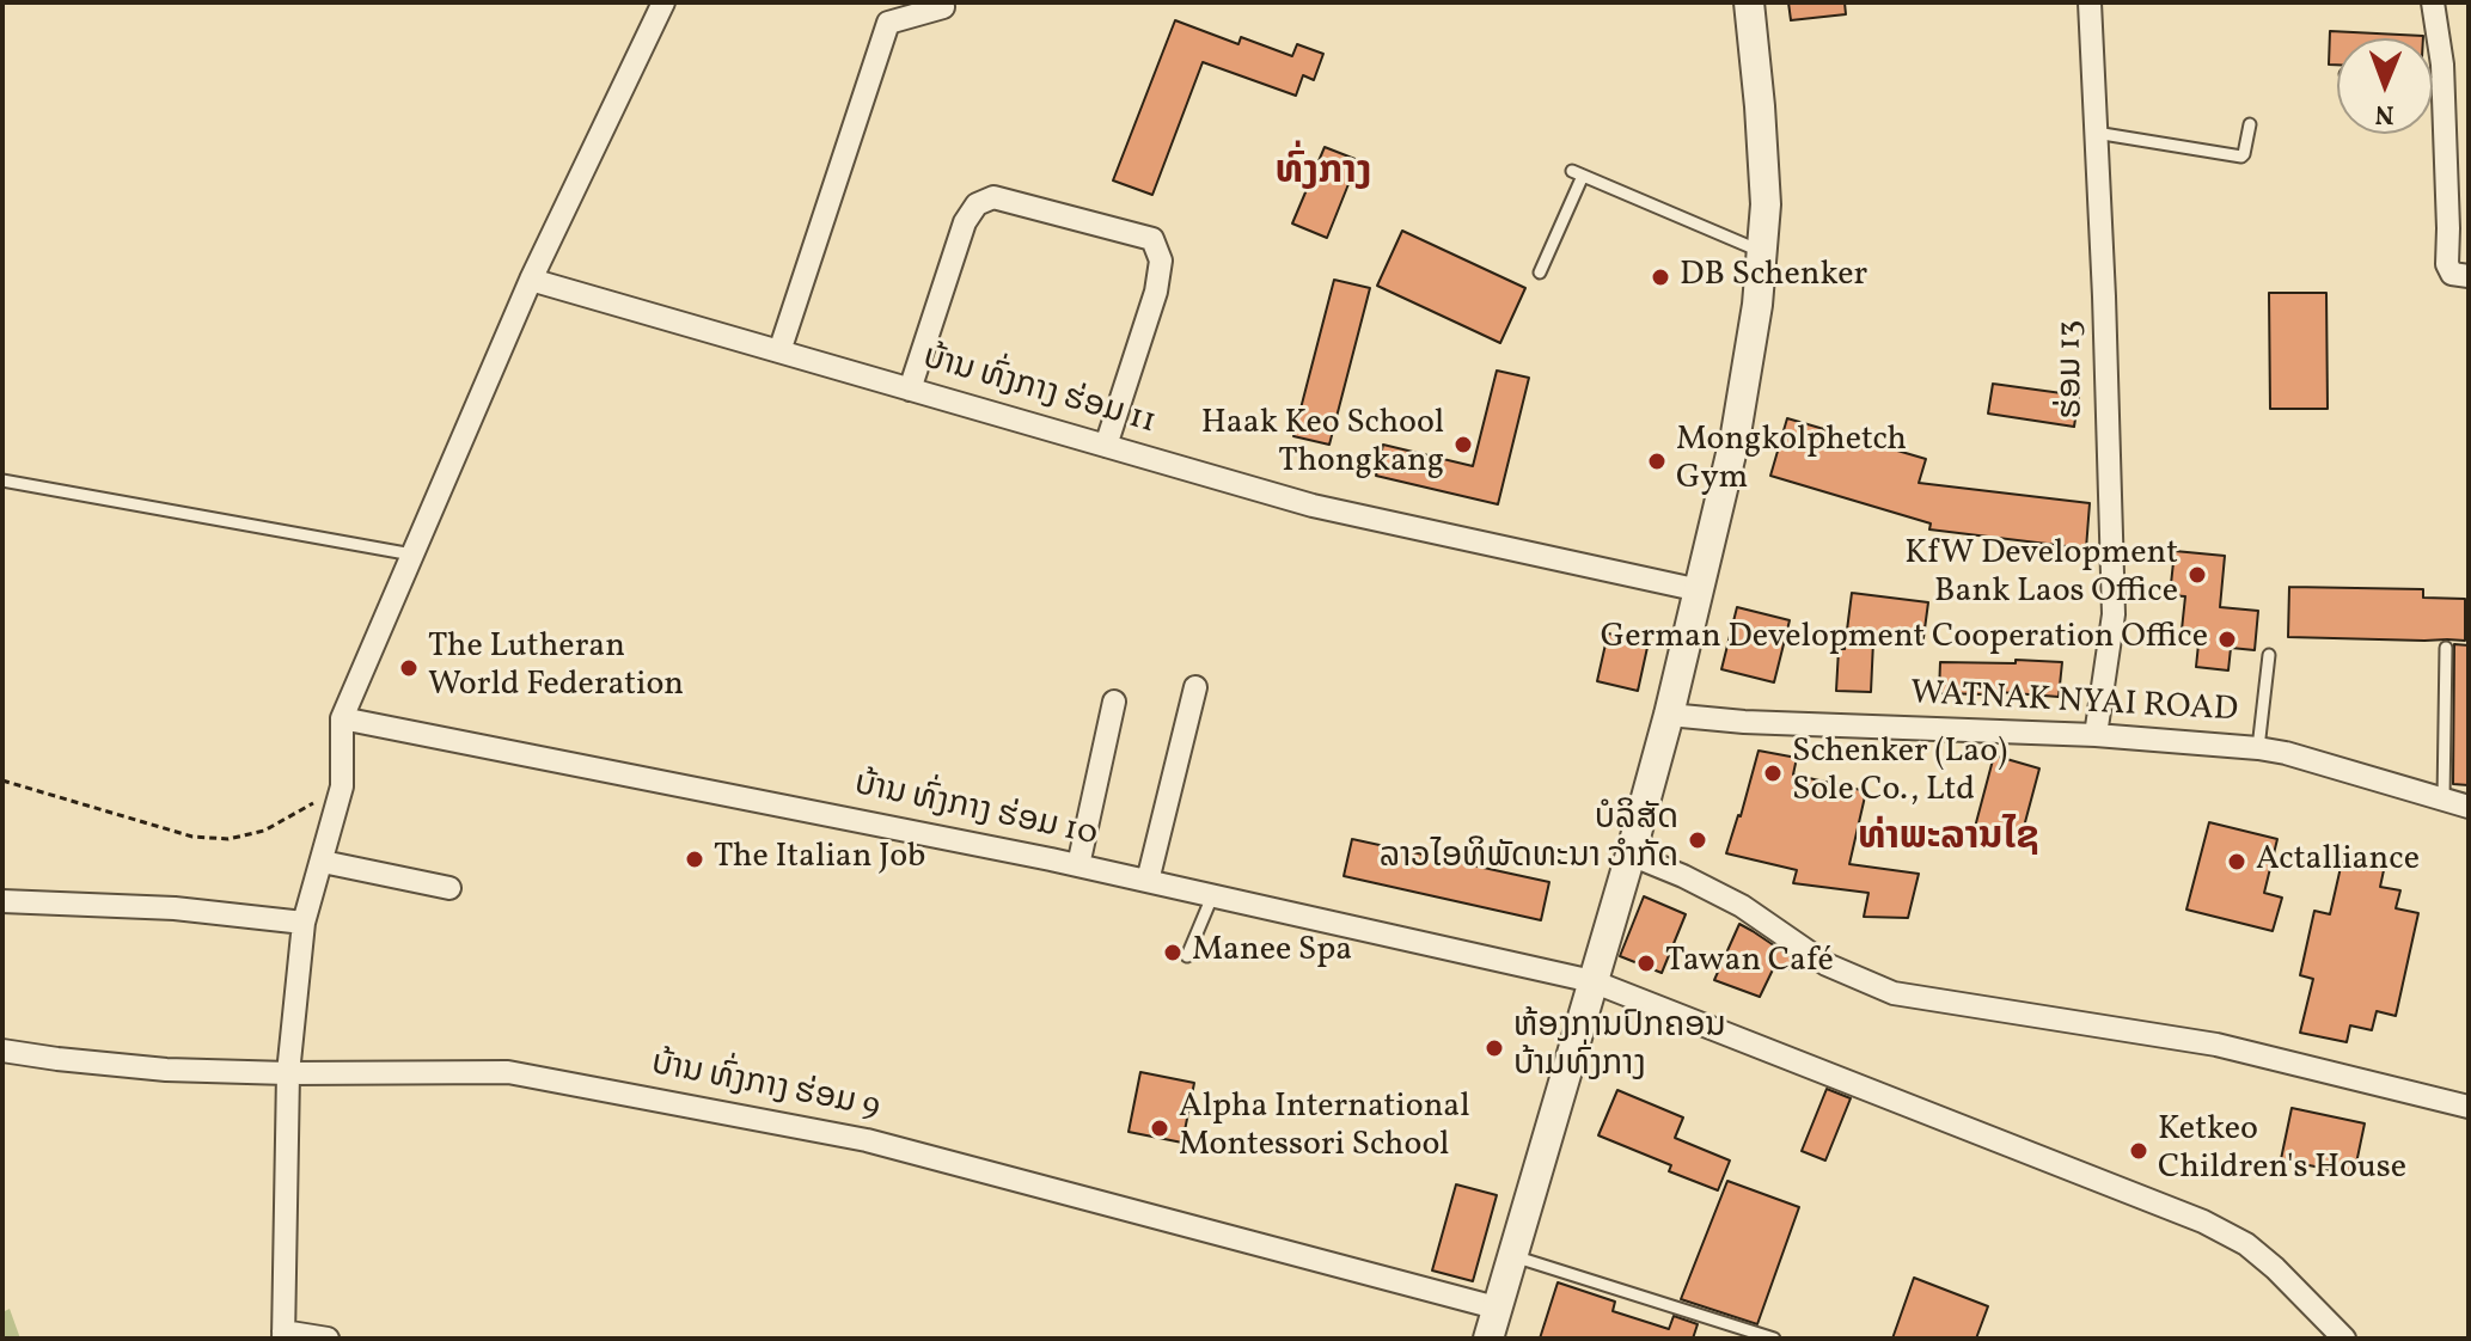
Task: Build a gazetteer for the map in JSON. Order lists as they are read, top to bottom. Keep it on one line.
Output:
{"streets":{"street":["ຮ່ອມ 13","ບ້ານ ທົ່ງກາງ ຮ່ອມ 11","WATNAK NYAI ROAD","ບ້ານ ທົ່ງກາງ ຮ່ອມ 10","ບ້ານ ທົ່ງກາງ ຮ່ອມ 9"]},"crossings":[["ຮ່ອມ 13","WATNAK NYAI ROAD"]],"districts":["ທົ່ງກາງ","ທ່າພະລານໄຊ"],"places":["DB Schenker","Haak Keo School Thongkang","Mongkolphetch Gym","KfW Development Bank Laos Office","German Development Cooperation Office","The Lutheran World Federation","Schenker (Lao) Sole Co., Ltd","ບໍລິສັດ ລາວໄອທິພັດທະນາ ວຳກັດ","The Italian Job","Actalliance","Manee Spa","Tawan Café","ຫ້ອງການປົກຄອນ ບ້າມທົ່ງກາງ","Alpha International Montessori School","Ketkeo Children's House"],"north":"bottom"}
